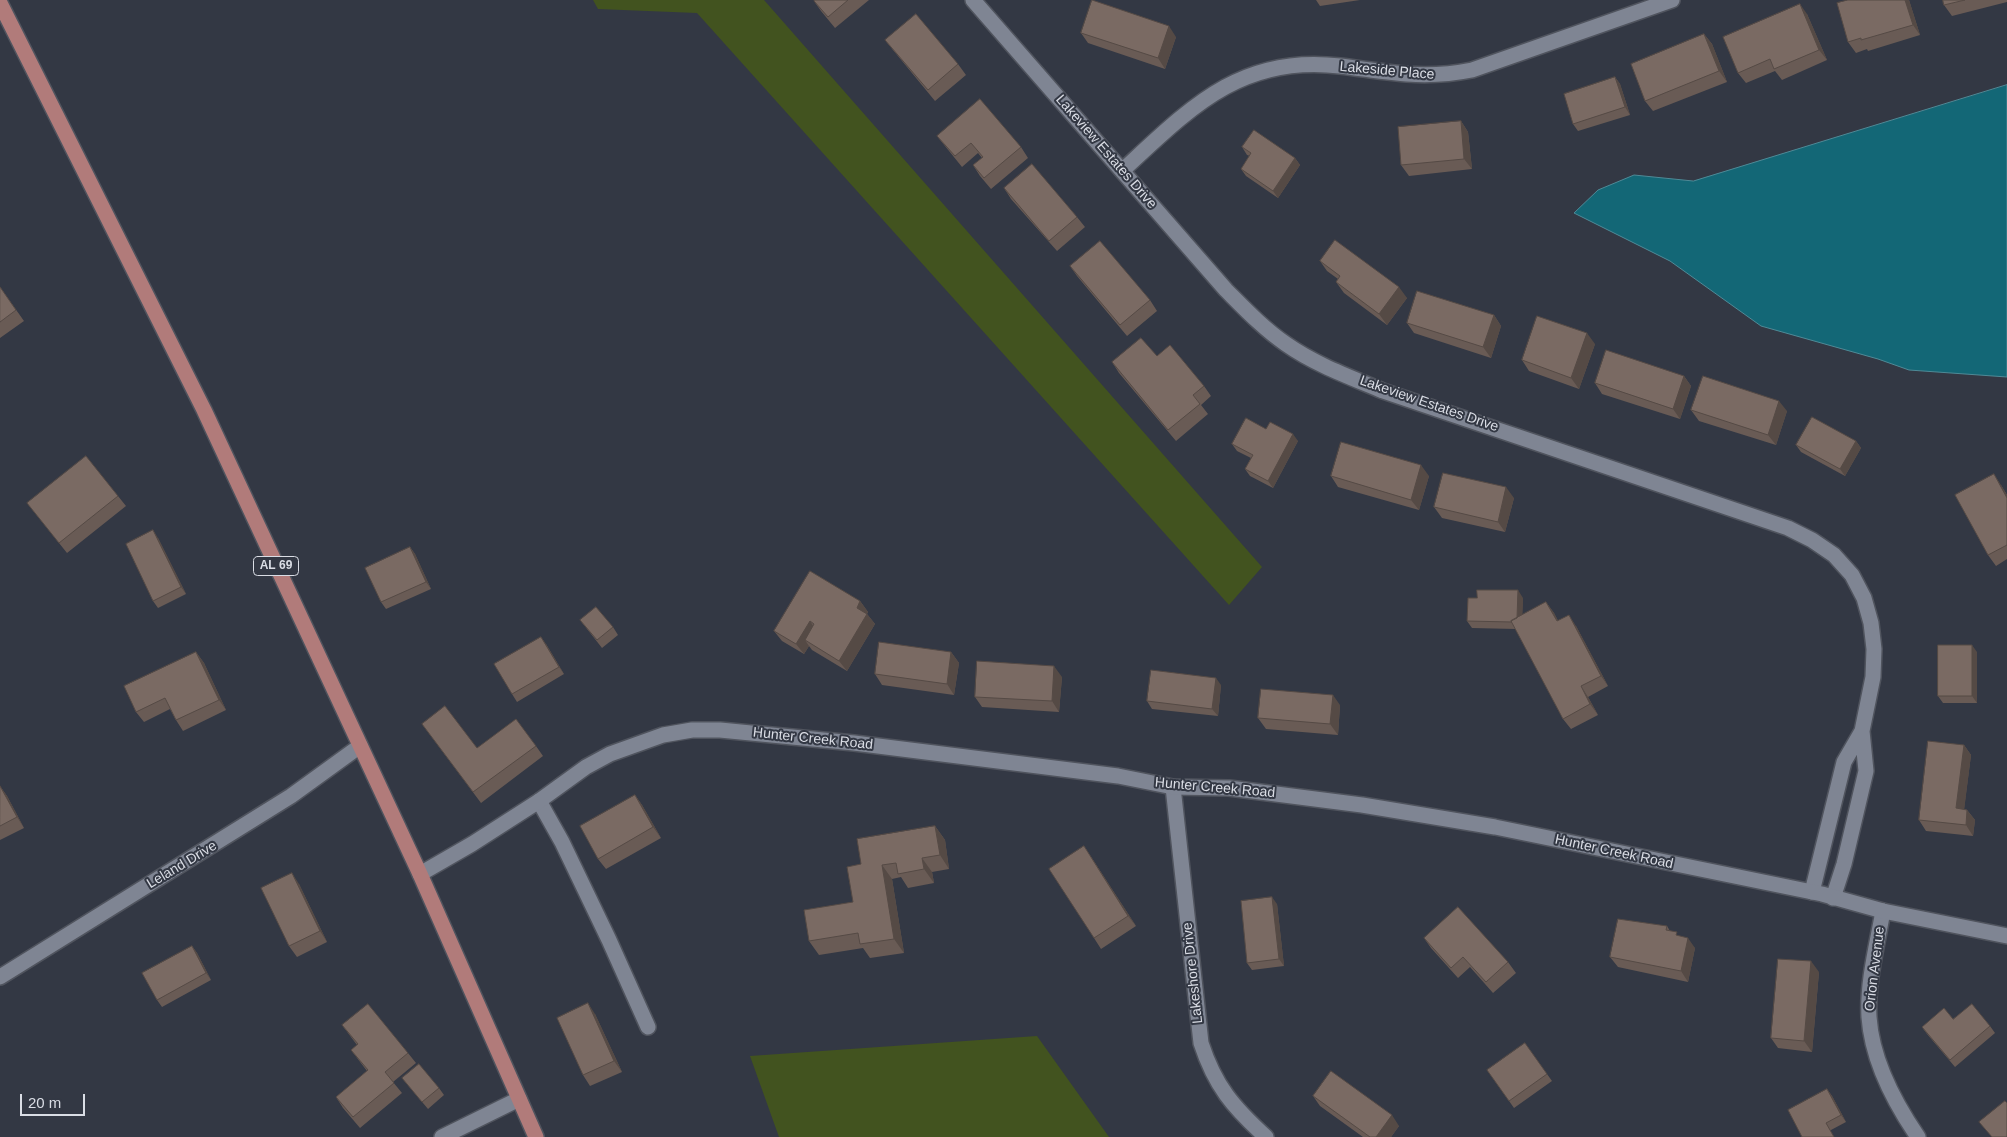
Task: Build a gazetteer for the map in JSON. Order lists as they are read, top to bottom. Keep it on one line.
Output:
{"streets":{"main road":["AL 69"],"street":["Lakeside Place","Lakeview Estates Drive","Hunter Creek Road","Leland Drive","Orion Avenue","Lakeshore Drive"]},"crossings":[["Lakeside Place","Lakeview Estates Drive"],["Lakeview Estates Drive","Hunter Creek Road"],["AL 69","Hunter Creek Road"],["AL 69","Leland Drive"],["Hunter Creek Road","Orion Avenue"],["Hunter Creek Road","Lakeshore Drive"]],"scale_bar":"20 m"}
